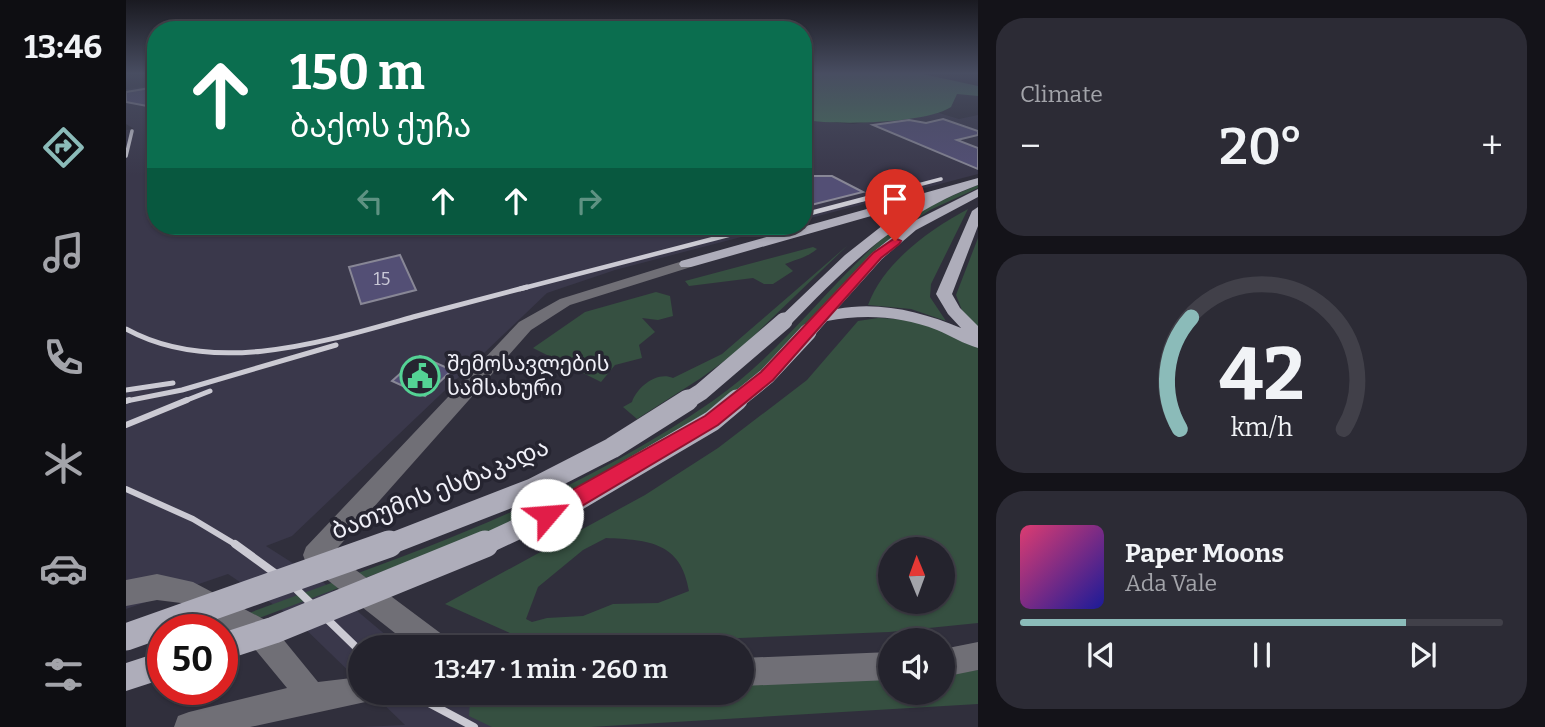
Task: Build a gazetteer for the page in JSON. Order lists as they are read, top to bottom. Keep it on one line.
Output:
{"streets":{"main road":["ბათუმის ესტაკადა"]},"places":{"public building":["შემოსავლების სამსახური"]},"house_numbers":["15"],"north":"top","page":{"tabs":"13:46","tile":"Climate","turn":["150 m","ბაქოს ქუჩა"],"heat":["−","20°","+"],"song":["Paper Moons","Ada Vale"],"limit":"50","trip":"13:47 · 1 min · 260 m","gauge":["42","km/h"]}}
